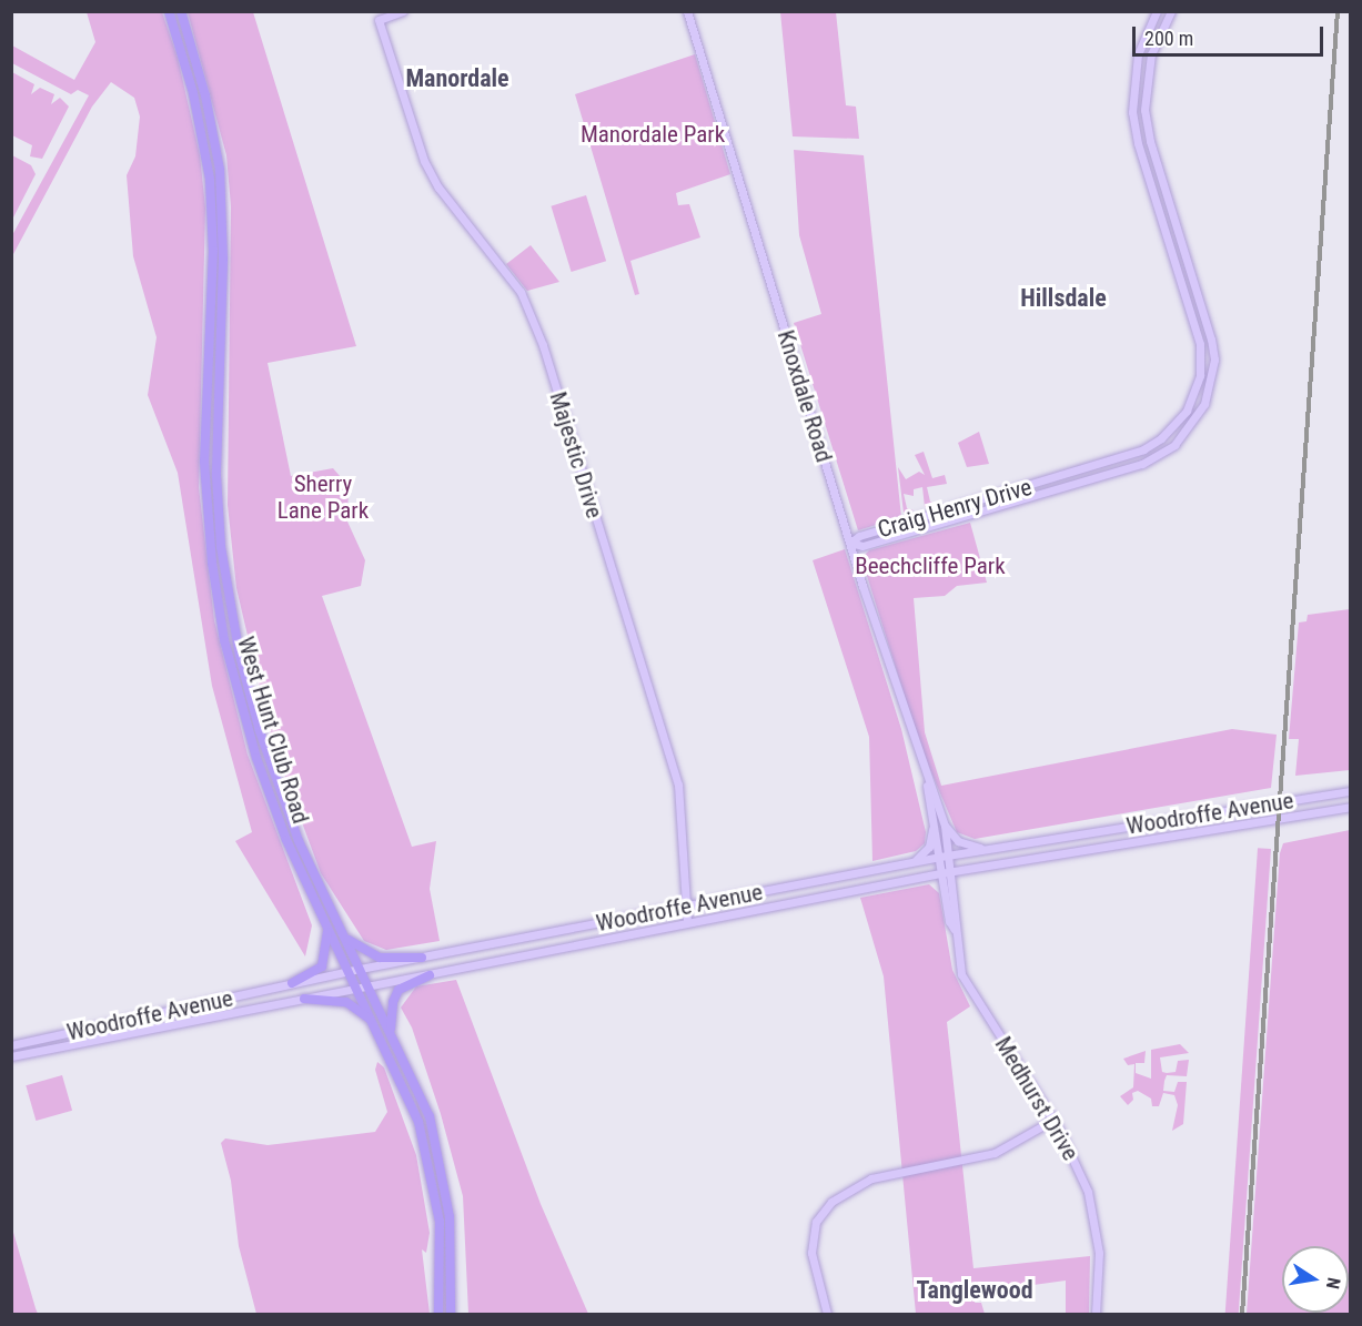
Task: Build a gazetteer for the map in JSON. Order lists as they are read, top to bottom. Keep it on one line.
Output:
{"streets":{"main road":["West Hunt Club Road"],"street":["Knoxdale Road","Majestic Drive","Craig Henry Drive","Woodroffe Avenue","Medhurst Drive"]},"crossings":[["Knoxdale Road","Craig Henry Drive"],["Knoxdale Road","Woodroffe Avenue"],["Knoxdale Road","Medhurst Drive"],["Majestic Drive","Woodroffe Avenue"],["West Hunt Club Road","Woodroffe Avenue"],["Woodroffe Avenue","Medhurst Drive"]],"districts":["Manordale","Hillsdale","Tanglewood"],"parks":["Manordale Park","Sherry Lane Park","Beechcliffe Park"],"scale_bar":"200 m","north":"right"}
